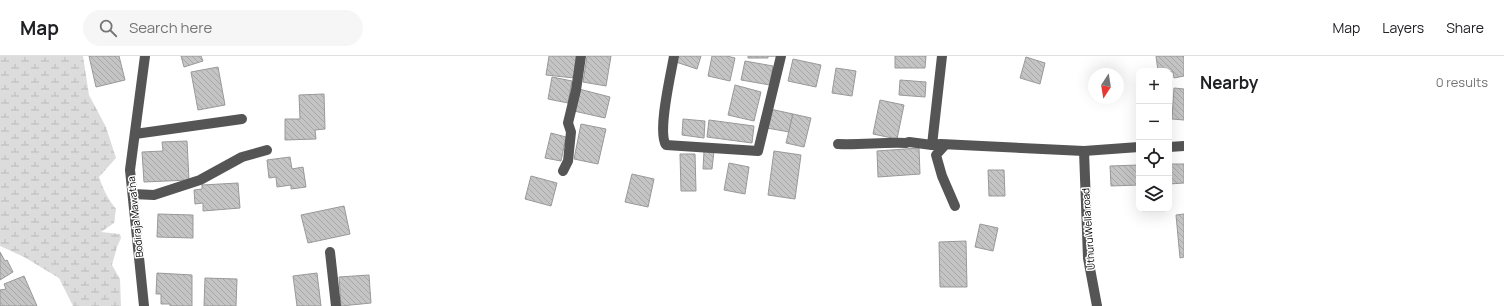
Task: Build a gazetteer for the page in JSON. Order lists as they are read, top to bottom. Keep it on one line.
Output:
{"streets":{"street":["Bodiraja Mawatha","Uthuru Wella road"]},"north":"bottom","page":{"header":"Map","search":"Search here","nav":["Map","Layers","Share"],"heading":["Nearby","0 results"],"map_buttons":["+","−"]}}
